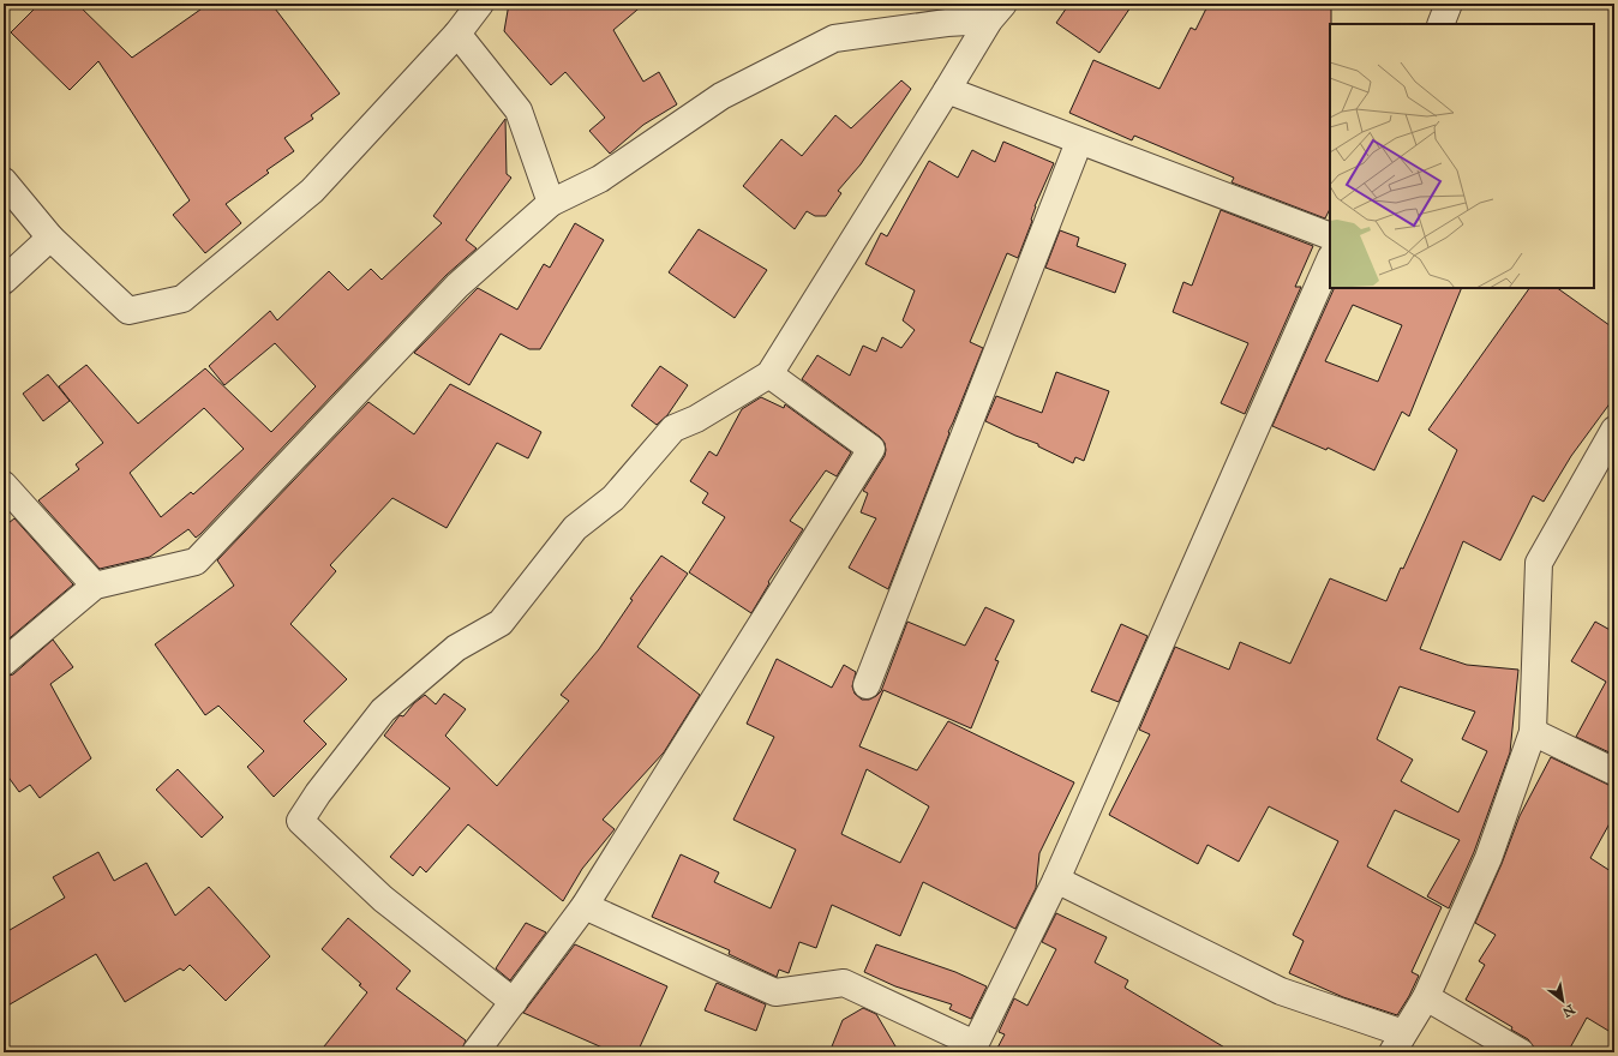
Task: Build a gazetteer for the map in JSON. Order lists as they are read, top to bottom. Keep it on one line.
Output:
{"north":"bottom right"}
